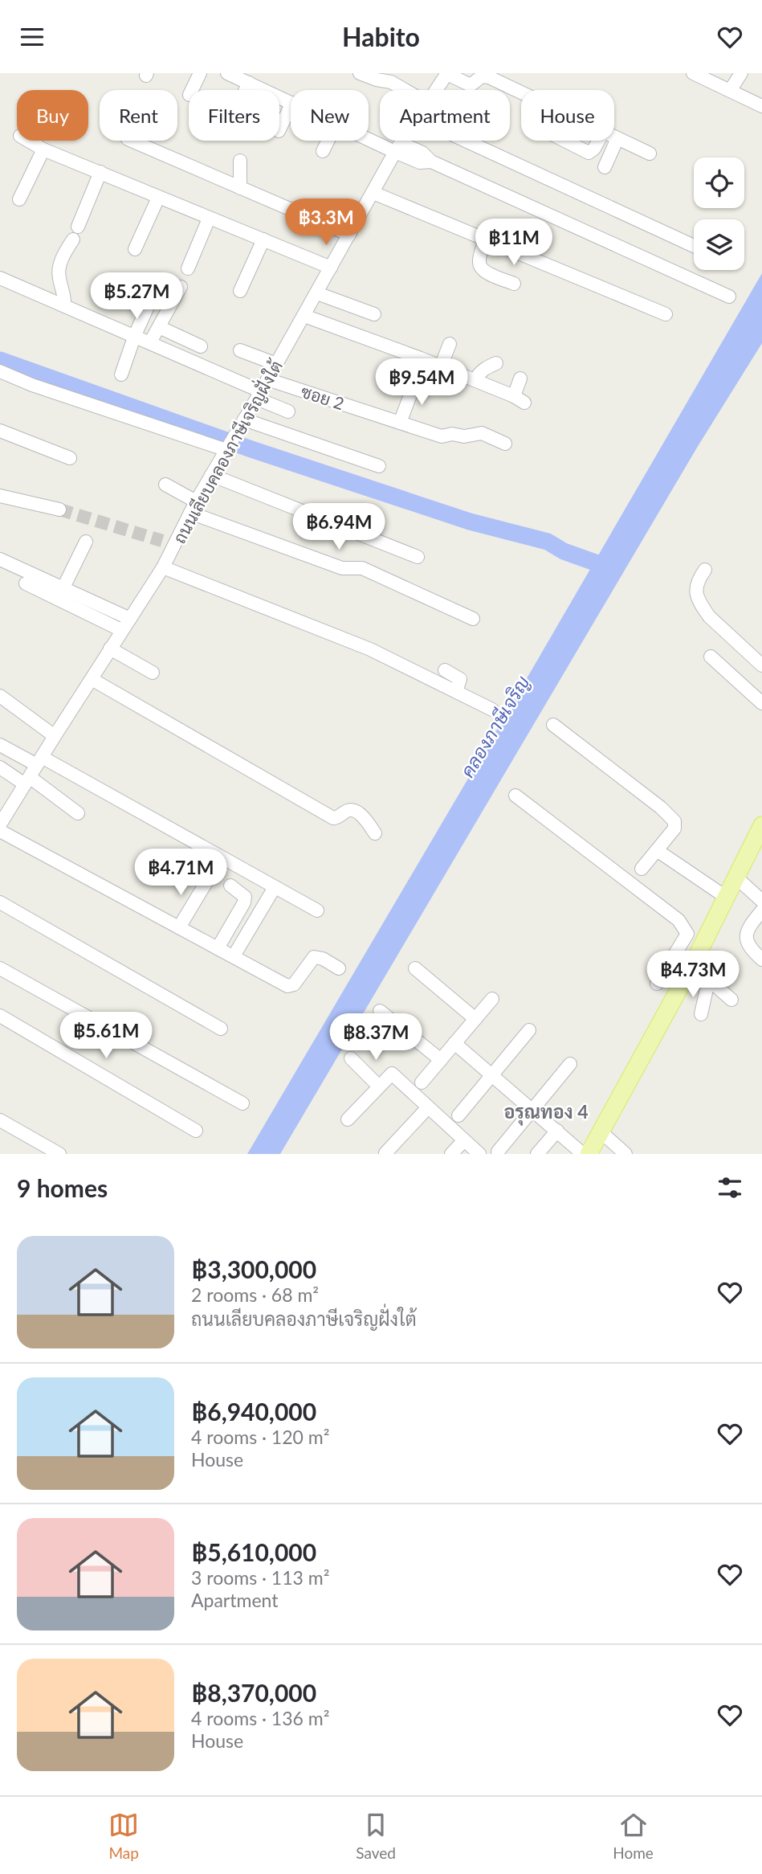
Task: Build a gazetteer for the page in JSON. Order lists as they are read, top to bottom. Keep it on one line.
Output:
{"streets":{"street":["ซอย 2","ถนนเลียบคลองภาษีเจริญฝั่งใต้"]},"crossings":[["ซอย 2","ถนนเลียบคลองภาษีเจริญฝั่งใต้"]],"districts":["อรุณทอง 4"],"water":["คลองภาษีเจริญ"],"page":{"header":"Habito","chip":["Buy","Rent","Filters","New","Apartment","House"],"price":["฿3.3M","฿11M","฿5.27M","฿9.54M","฿6.94M","฿4.71M","฿4.73M","฿5.61M","฿8.37M"],"heading":"9 homes","list":[{"name":"฿3,300,000","note":"2 rooms · 68 m² · ถนนเลียบคลองภาษีเจริญฝั่งใต้"},{"name":"฿6,940,000","note":"4 rooms · 120 m² · House"},{"name":"฿5,610,000","note":"3 rooms · 113 m² · Apartment"},{"name":"฿8,370,000","note":"4 rooms · 136 m² · House"}],"tabs":["Map","Saved","Home"]}}
